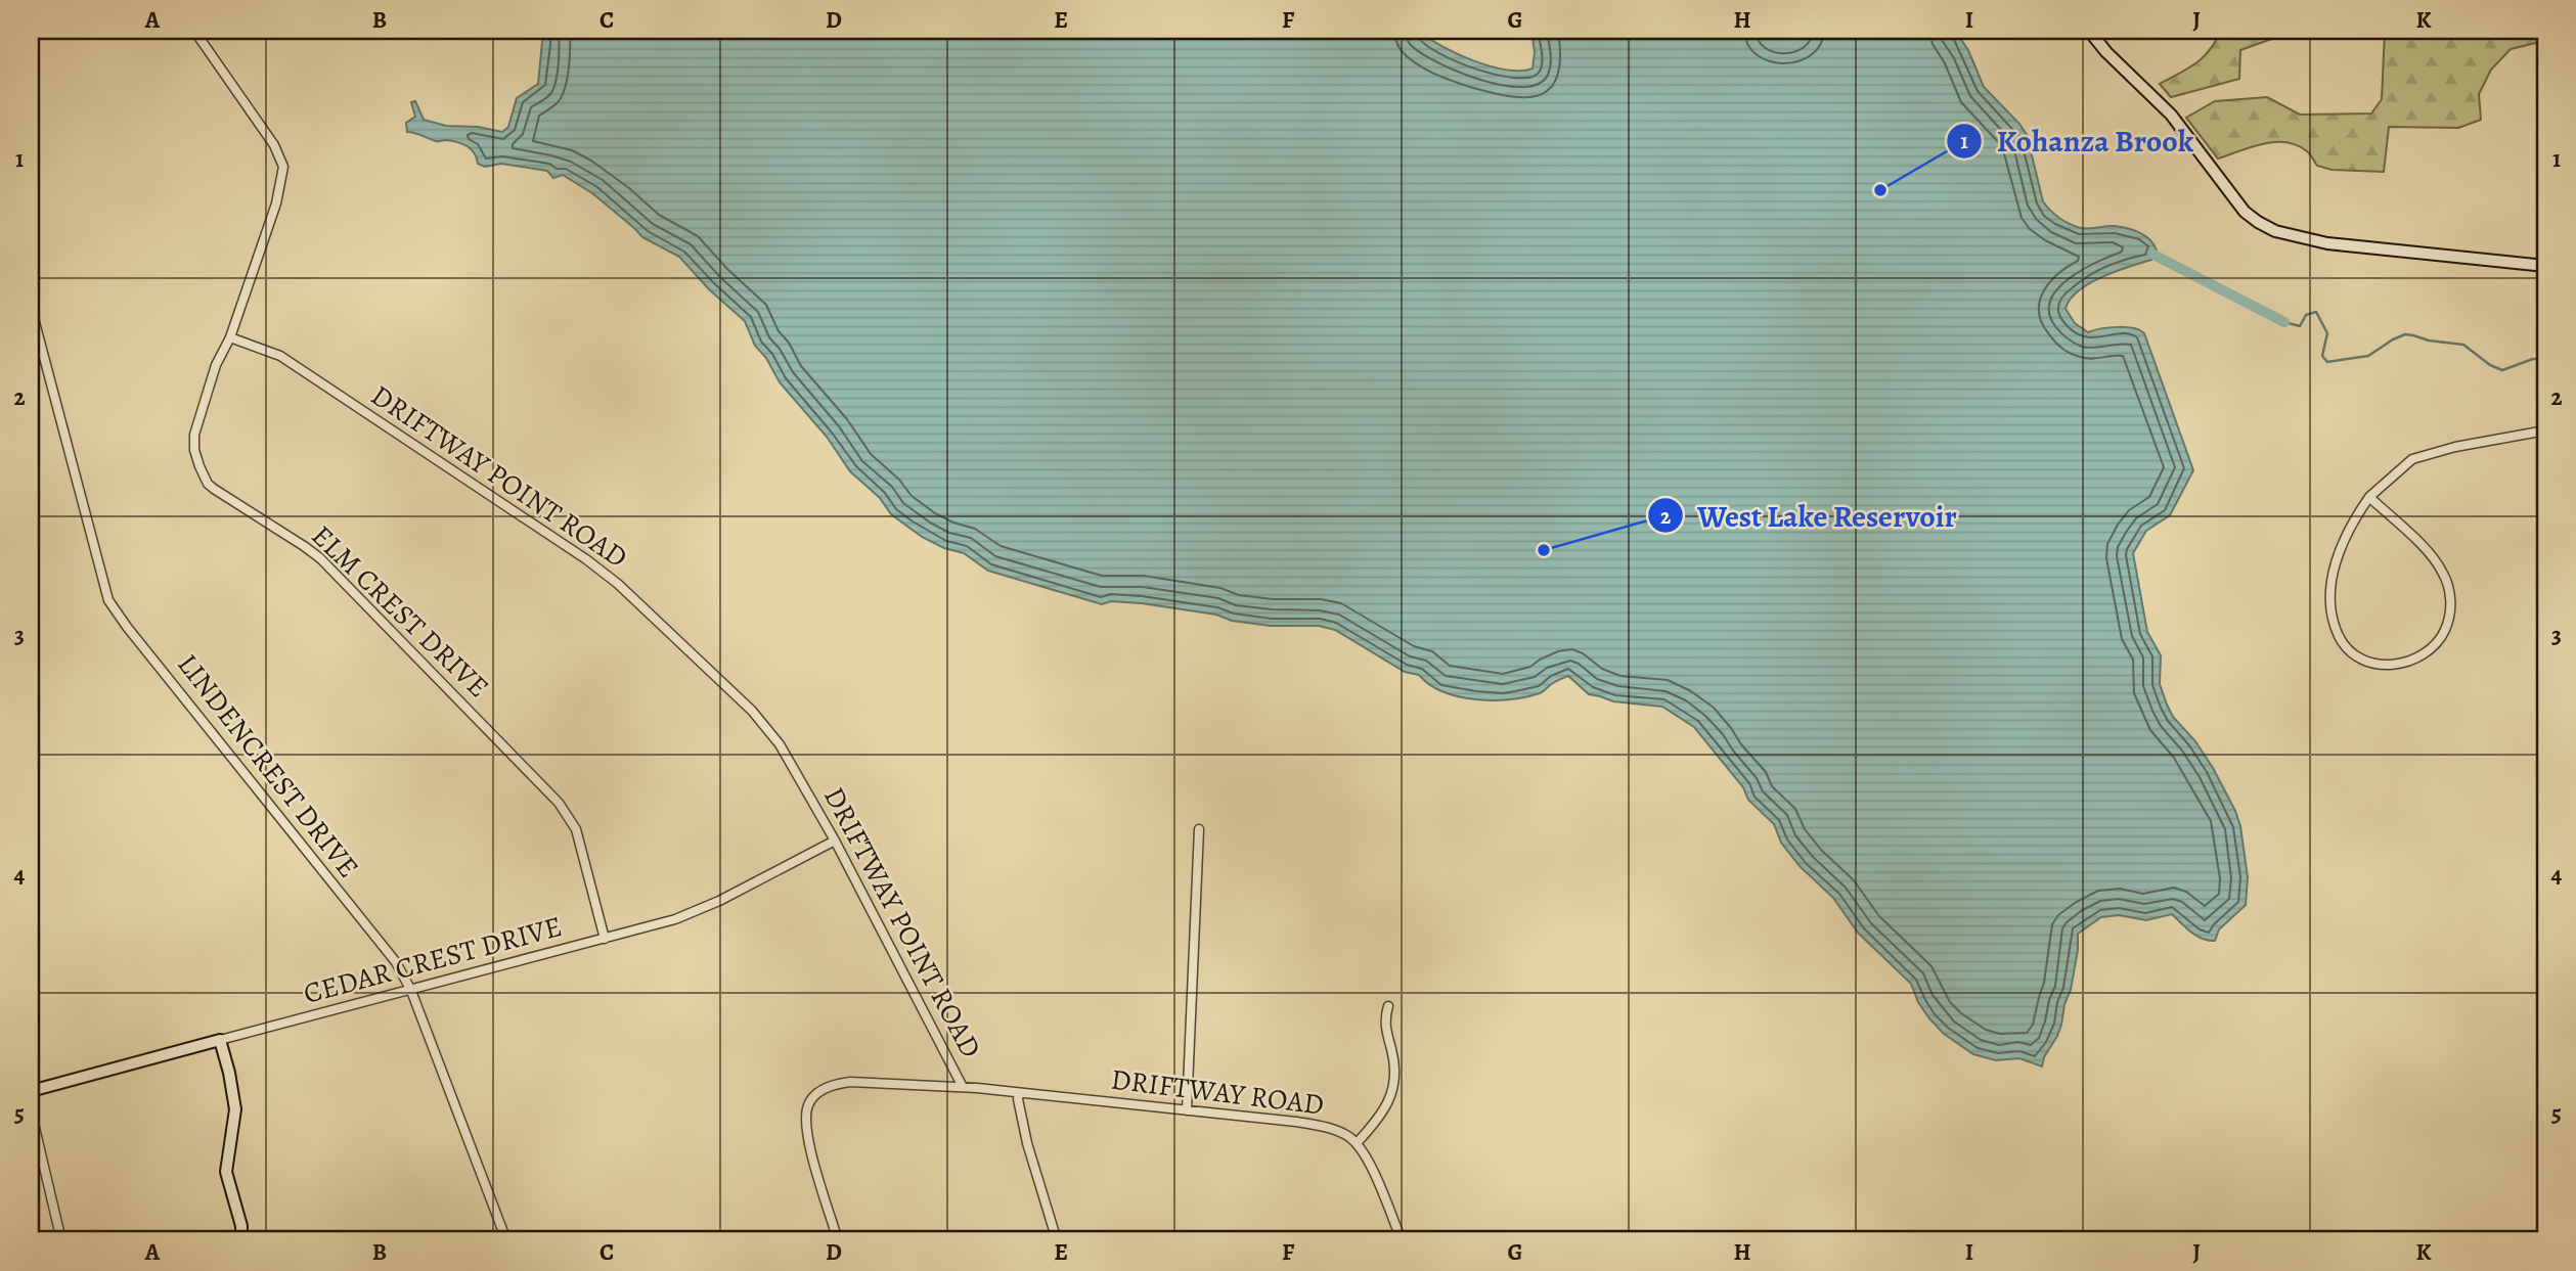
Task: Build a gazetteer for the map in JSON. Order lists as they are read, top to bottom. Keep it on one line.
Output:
{"streets":{"main road":["CEDAR CREST DRIVE"],"street":["DRIFTWAY POINT ROAD","ELM CREST DRIVE","LINDENCREST DRIVE","DRIFTWAY ROAD"]},"crossings":[["DRIFTWAY POINT ROAD","ELM CREST DRIVE"],["DRIFTWAY POINT ROAD","CEDAR CREST DRIVE"],["DRIFTWAY POINT ROAD","DRIFTWAY ROAD"],["ELM CREST DRIVE","CEDAR CREST DRIVE"],["LINDENCREST DRIVE","CEDAR CREST DRIVE"]],"places":["Kohanza Brook","West Lake Reservoir"],"grid":{"columns":["A","B","C","D","E","F","G","H","I","J","K"],"rows":["1","2","3","4","5"]}}
